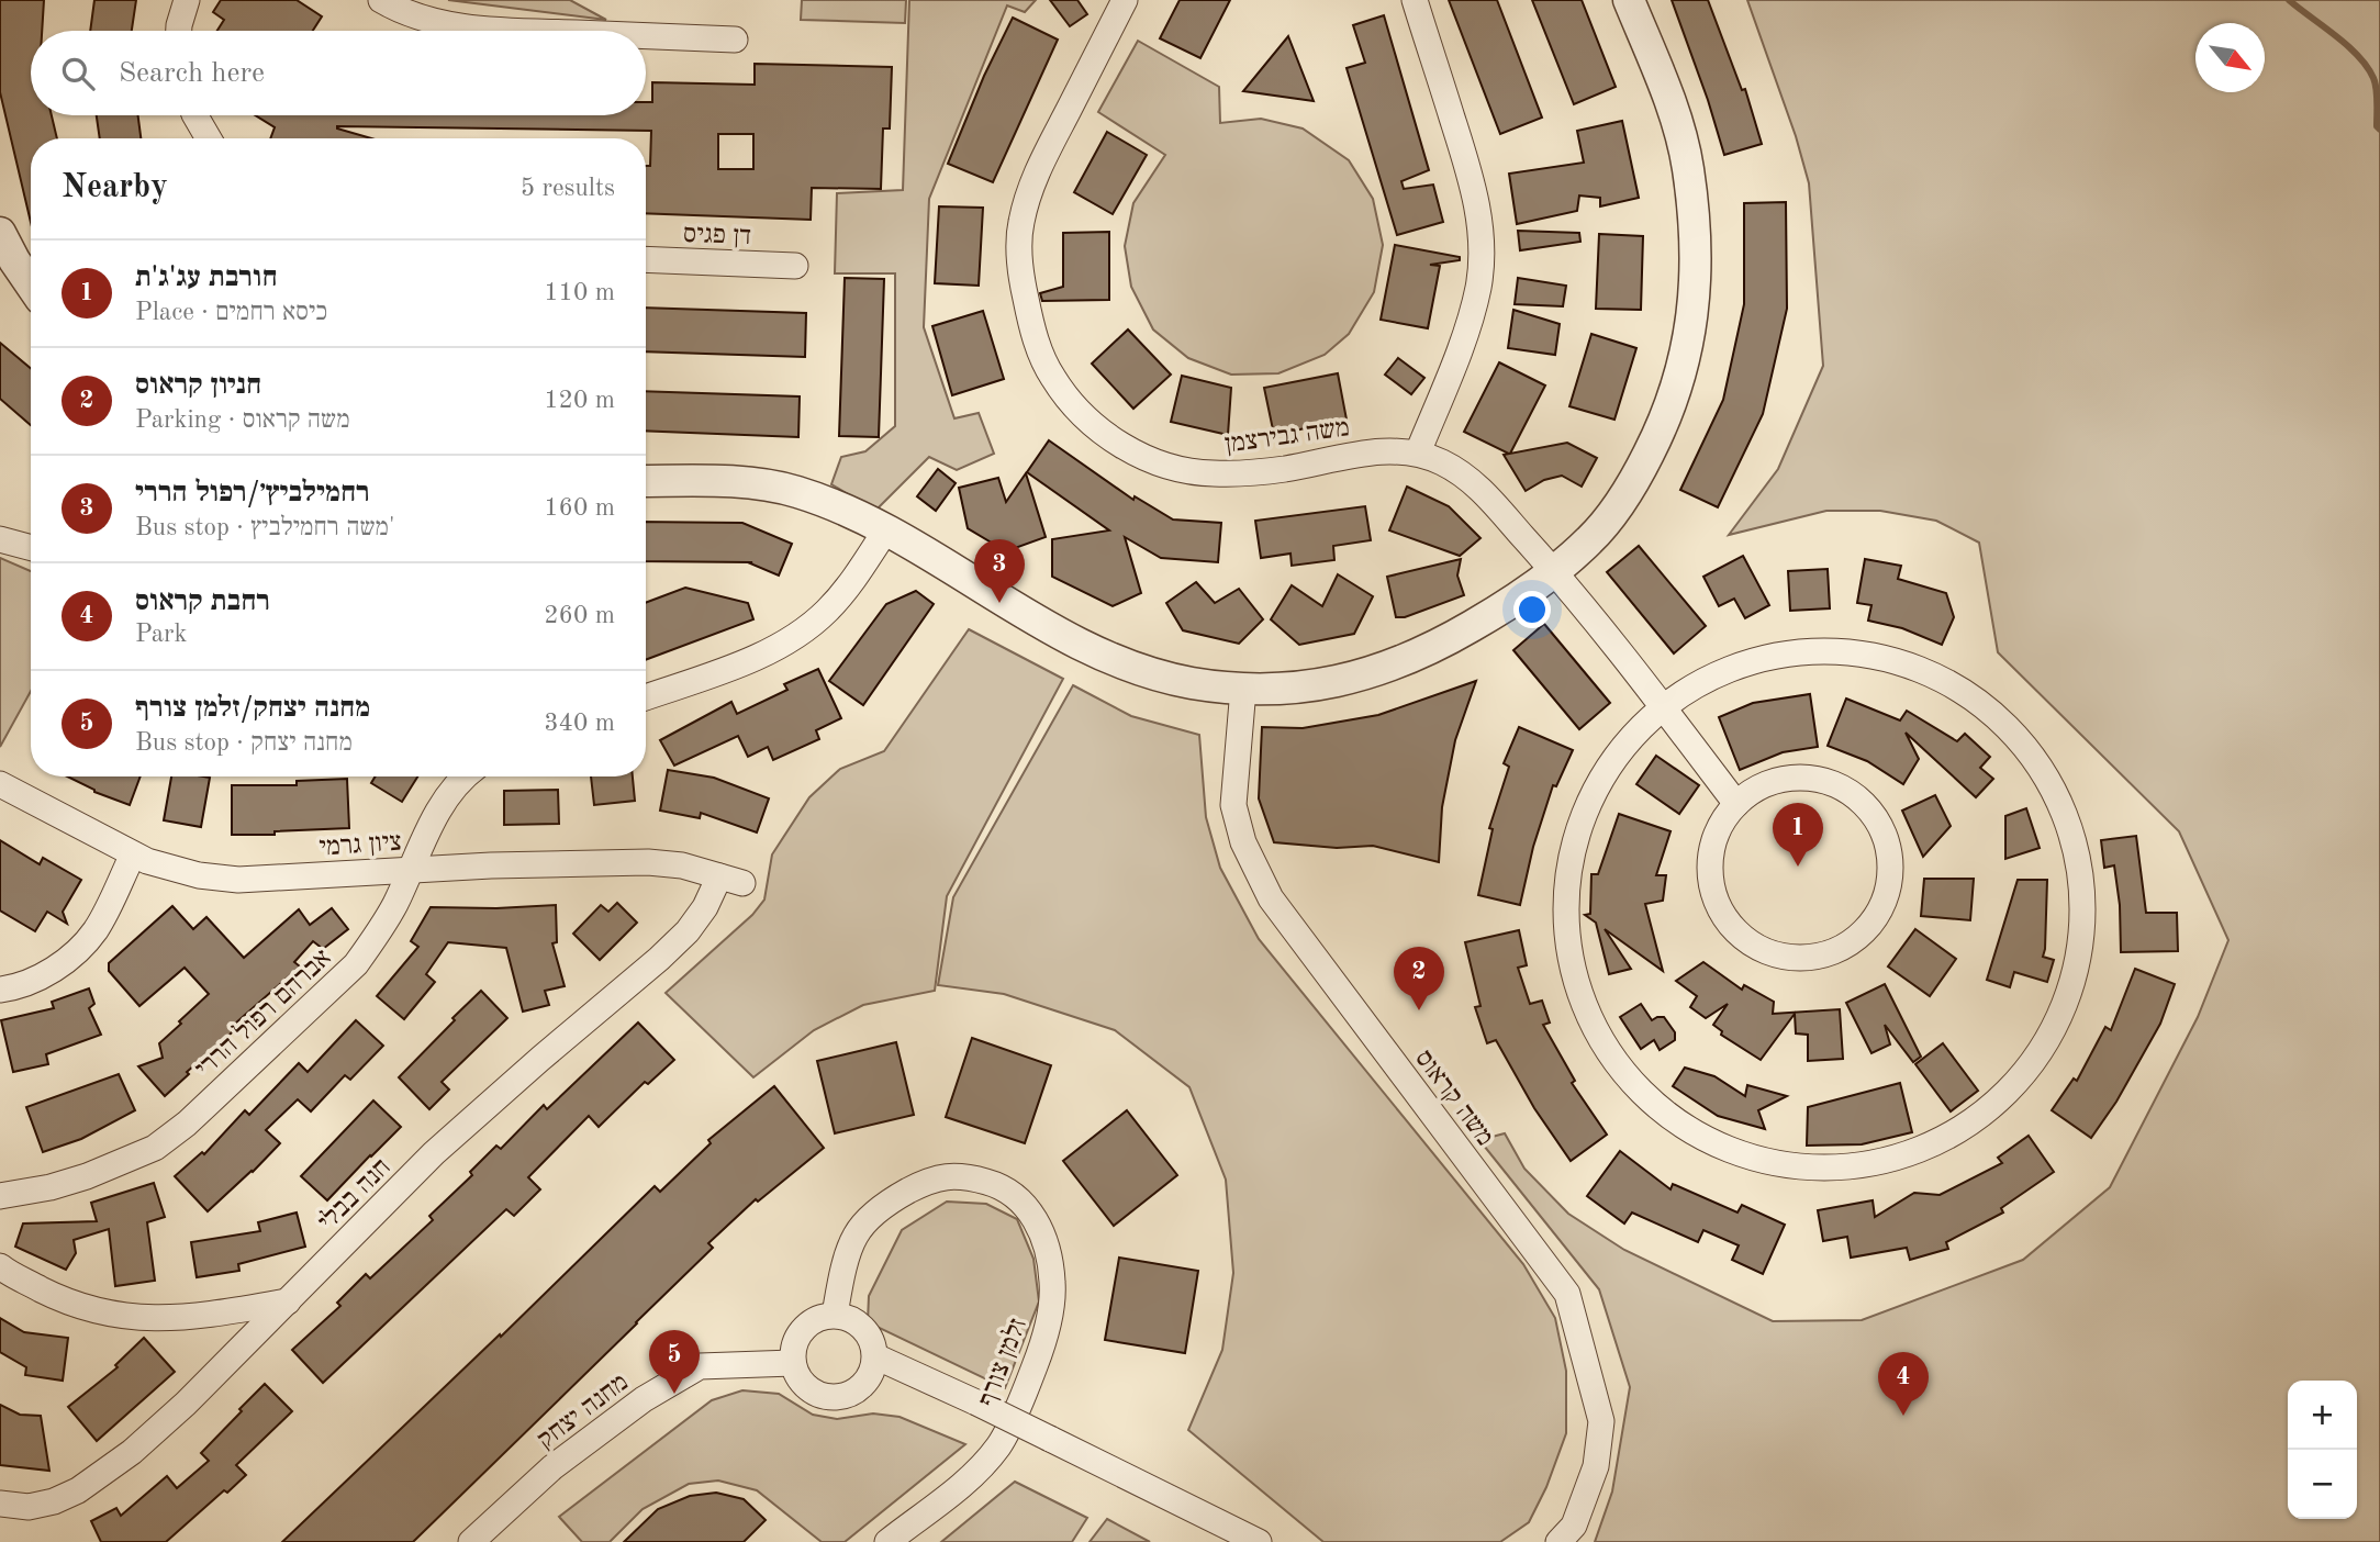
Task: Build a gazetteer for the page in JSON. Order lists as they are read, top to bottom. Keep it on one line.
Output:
{"streets":{"street":["דן פגיס","משה גבירצמן","ציון גרמי","אברהם רפול הררי","משה קראוס","חנה בבלי","זלמן צורף","מחנה יצחק"]},"crossings":[["ציון גרמי","אברהם רפול הררי"],["ציון גרמי","חנה בבלי"],["זלמן צורף","מחנה יצחק"]],"north":"bottom right","page":{"search":"Search here","heading":["Nearby","5 results"],"list":[{"mark":"1","name":"חורבת עג'ג'ת","note":"Place · כיסא רחמים","value":"110 m"},{"mark":"2","name":"חניון קראוס","note":"Parking · משה קראוס","value":"120 m"},{"mark":"3","name":"רחמילביץ׳/רפול הררי","note":"Bus stop · משה רחמילביץ'","value":"160 m"},{"mark":"4","name":"רחבת קראוס","note":"Park","value":"260 m"},{"mark":"5","name":"מחנה יצחק/זלמן צורף","note":"Bus stop · מחנה יצחק","value":"340 m"}],"pins":["3","1","2","5","4"],"map_buttons":["+","−"]}}
